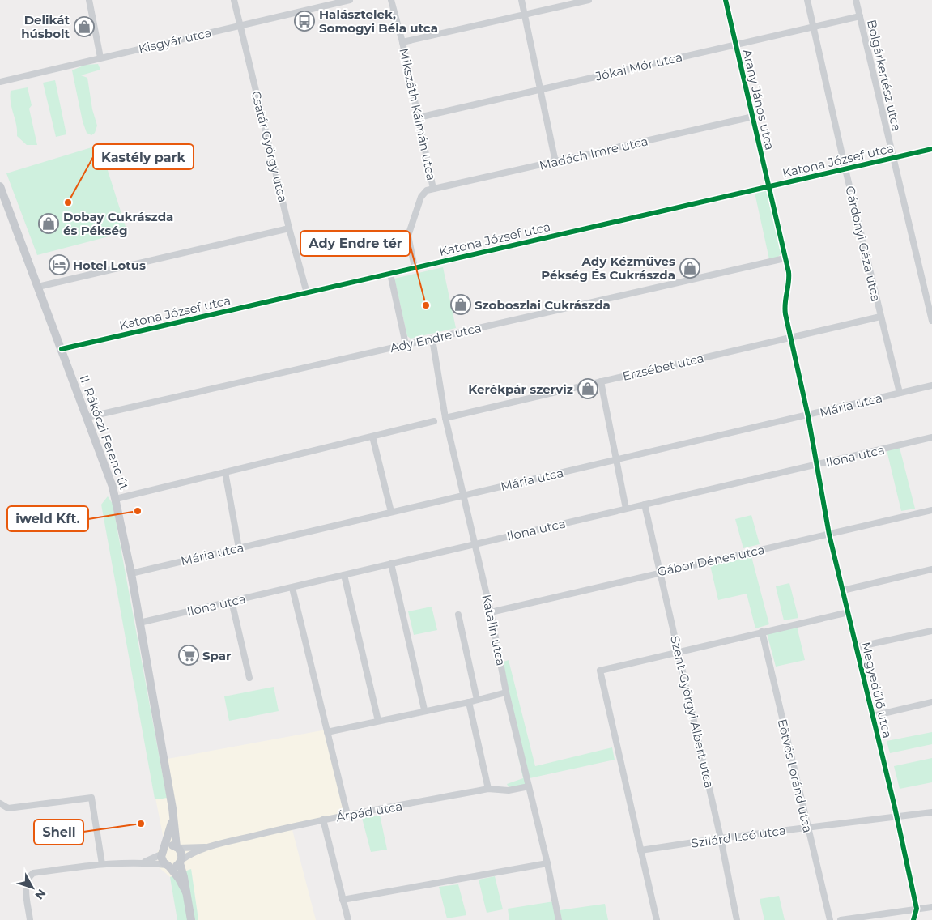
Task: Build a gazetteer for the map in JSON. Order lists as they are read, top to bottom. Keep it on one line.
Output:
{"streets":{"main road":["II. Rákóczi Ferenc út"],"street":["Kisgyár utca","Jókai Mór utca","Bolgárkertész utca","Arany János utca","Mikszáth Kálmán utca","Csatár György utca","Madách Imre utca","Katona József utca","Gárdonyi Géza utca","Ady Endre utca","Erzsébet utca","Mária utca","Ilona utca","Gábor Dénes utca","Katalin utca","Megyedűlő utca","Szent-Györgyi Albert utca","Eötvös Loránd utca","Árpád utca","Szilárd Leó utca"]},"crossings":[["Kisgyár utca","Csatár György utca"],["Jókai Mór utca","Bolgárkertész utca"],["Jókai Mór utca","Arany János utca"],["Jókai Mór utca","Mikszáth Kálmán utca"],["Jókai Mór utca","Gárdonyi Géza utca"],["Bolgárkertész utca","Katona József utca"],["Arany János utca","Madách Imre utca"],["Arany János utca","Katona József utca"],["Arany János utca","Ady Endre utca"],["Arany János utca","Erzsébet utca"],["Arany János utca","Mária utca"],["Arany János utca","Ilona utca"],["Arany János utca","Megyedűlő utca"],["Mikszáth Kálmán utca","Madách Imre utca"],["Mikszáth Kálmán utca","Katona József utca"],["Csatár György utca","Katona József utca"],["Katona József utca","Gárdonyi Géza utca"],["Katona József utca","II. Rákóczi Ferenc út"],["Gárdonyi Géza utca","Erzsébet utca"],["Gárdonyi Géza utca","Mária utca"],["Ady Endre utca","II. Rákóczi Ferenc út"],["Ady Endre utca","Katalin utca"],["Erzsébet utca","Katalin utca"],["Mária utca","II. Rákóczi Ferenc út"],["Mária utca","Katalin utca"],["II. Rákóczi Ferenc út","Ilona utca"],["II. Rákóczi Ferenc út","Árpád utca"],["Ilona utca","Katalin utca"],["Ilona utca","Megyedűlő utca"],["Ilona utca","Szent-Györgyi Albert utca"],["Gábor Dénes utca","Katalin utca"],["Gábor Dénes utca","Megyedűlő utca"],["Gábor Dénes utca","Szent-Györgyi Albert utca"],["Katalin utca","Árpád utca"],["Megyedűlő utca","Szilárd Leó utca"],["Szent-Györgyi Albert utca","Szilárd Leó utca"],["Eötvös Loránd utca","Szilárd Leó utca"]],"places":{"bus stop":["Halásztelek, Somogyi Béla utca"],"shop":["Delikát húsbolt","Dobay Cukrászda és Pékség","Ady Kézműves Pékség És Cukrászda","Szoboszlai Cukrászda","Kerékpár szerviz"],"other":["Kastély park","Ady Endre tér","iweld Kft.","Shell"],"hotel":["Hotel Lotus"],"supermarket":["Spar"]},"north":"bottom right"}
